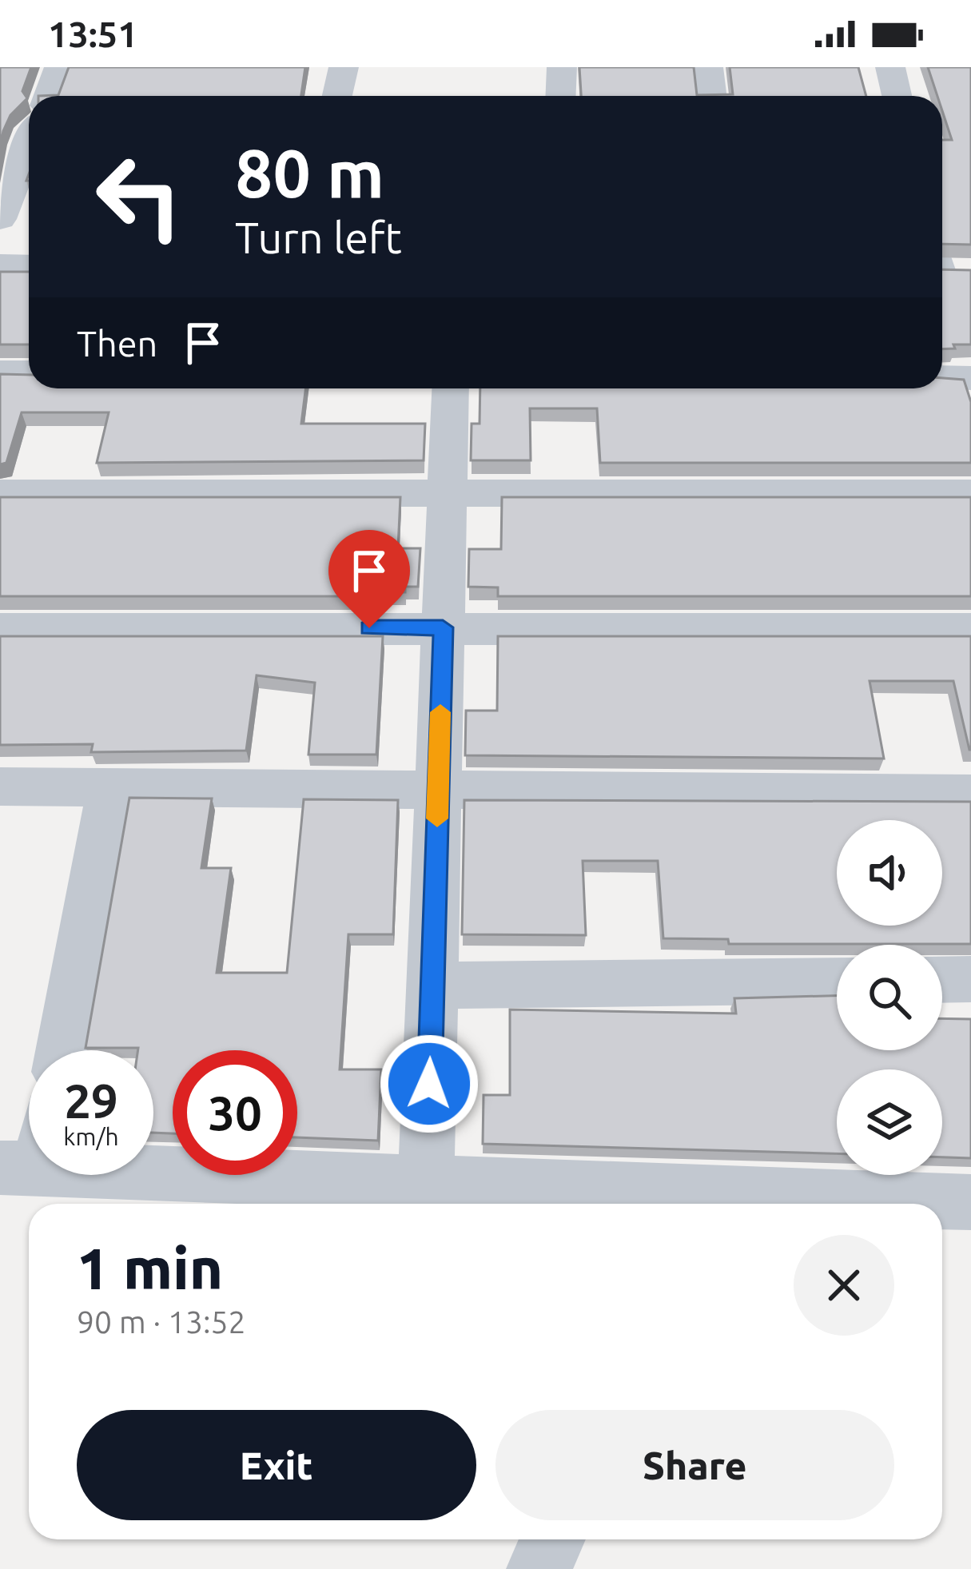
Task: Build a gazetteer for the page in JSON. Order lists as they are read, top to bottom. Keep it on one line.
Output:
{"page":{"status":"13:51","turn":["80 m","Turn left"],"then":"Then","speed":"29 km/h","limit":"30","heading":["1 min","90 m · 13:52"],"buttons":["Exit","Share"]}}
